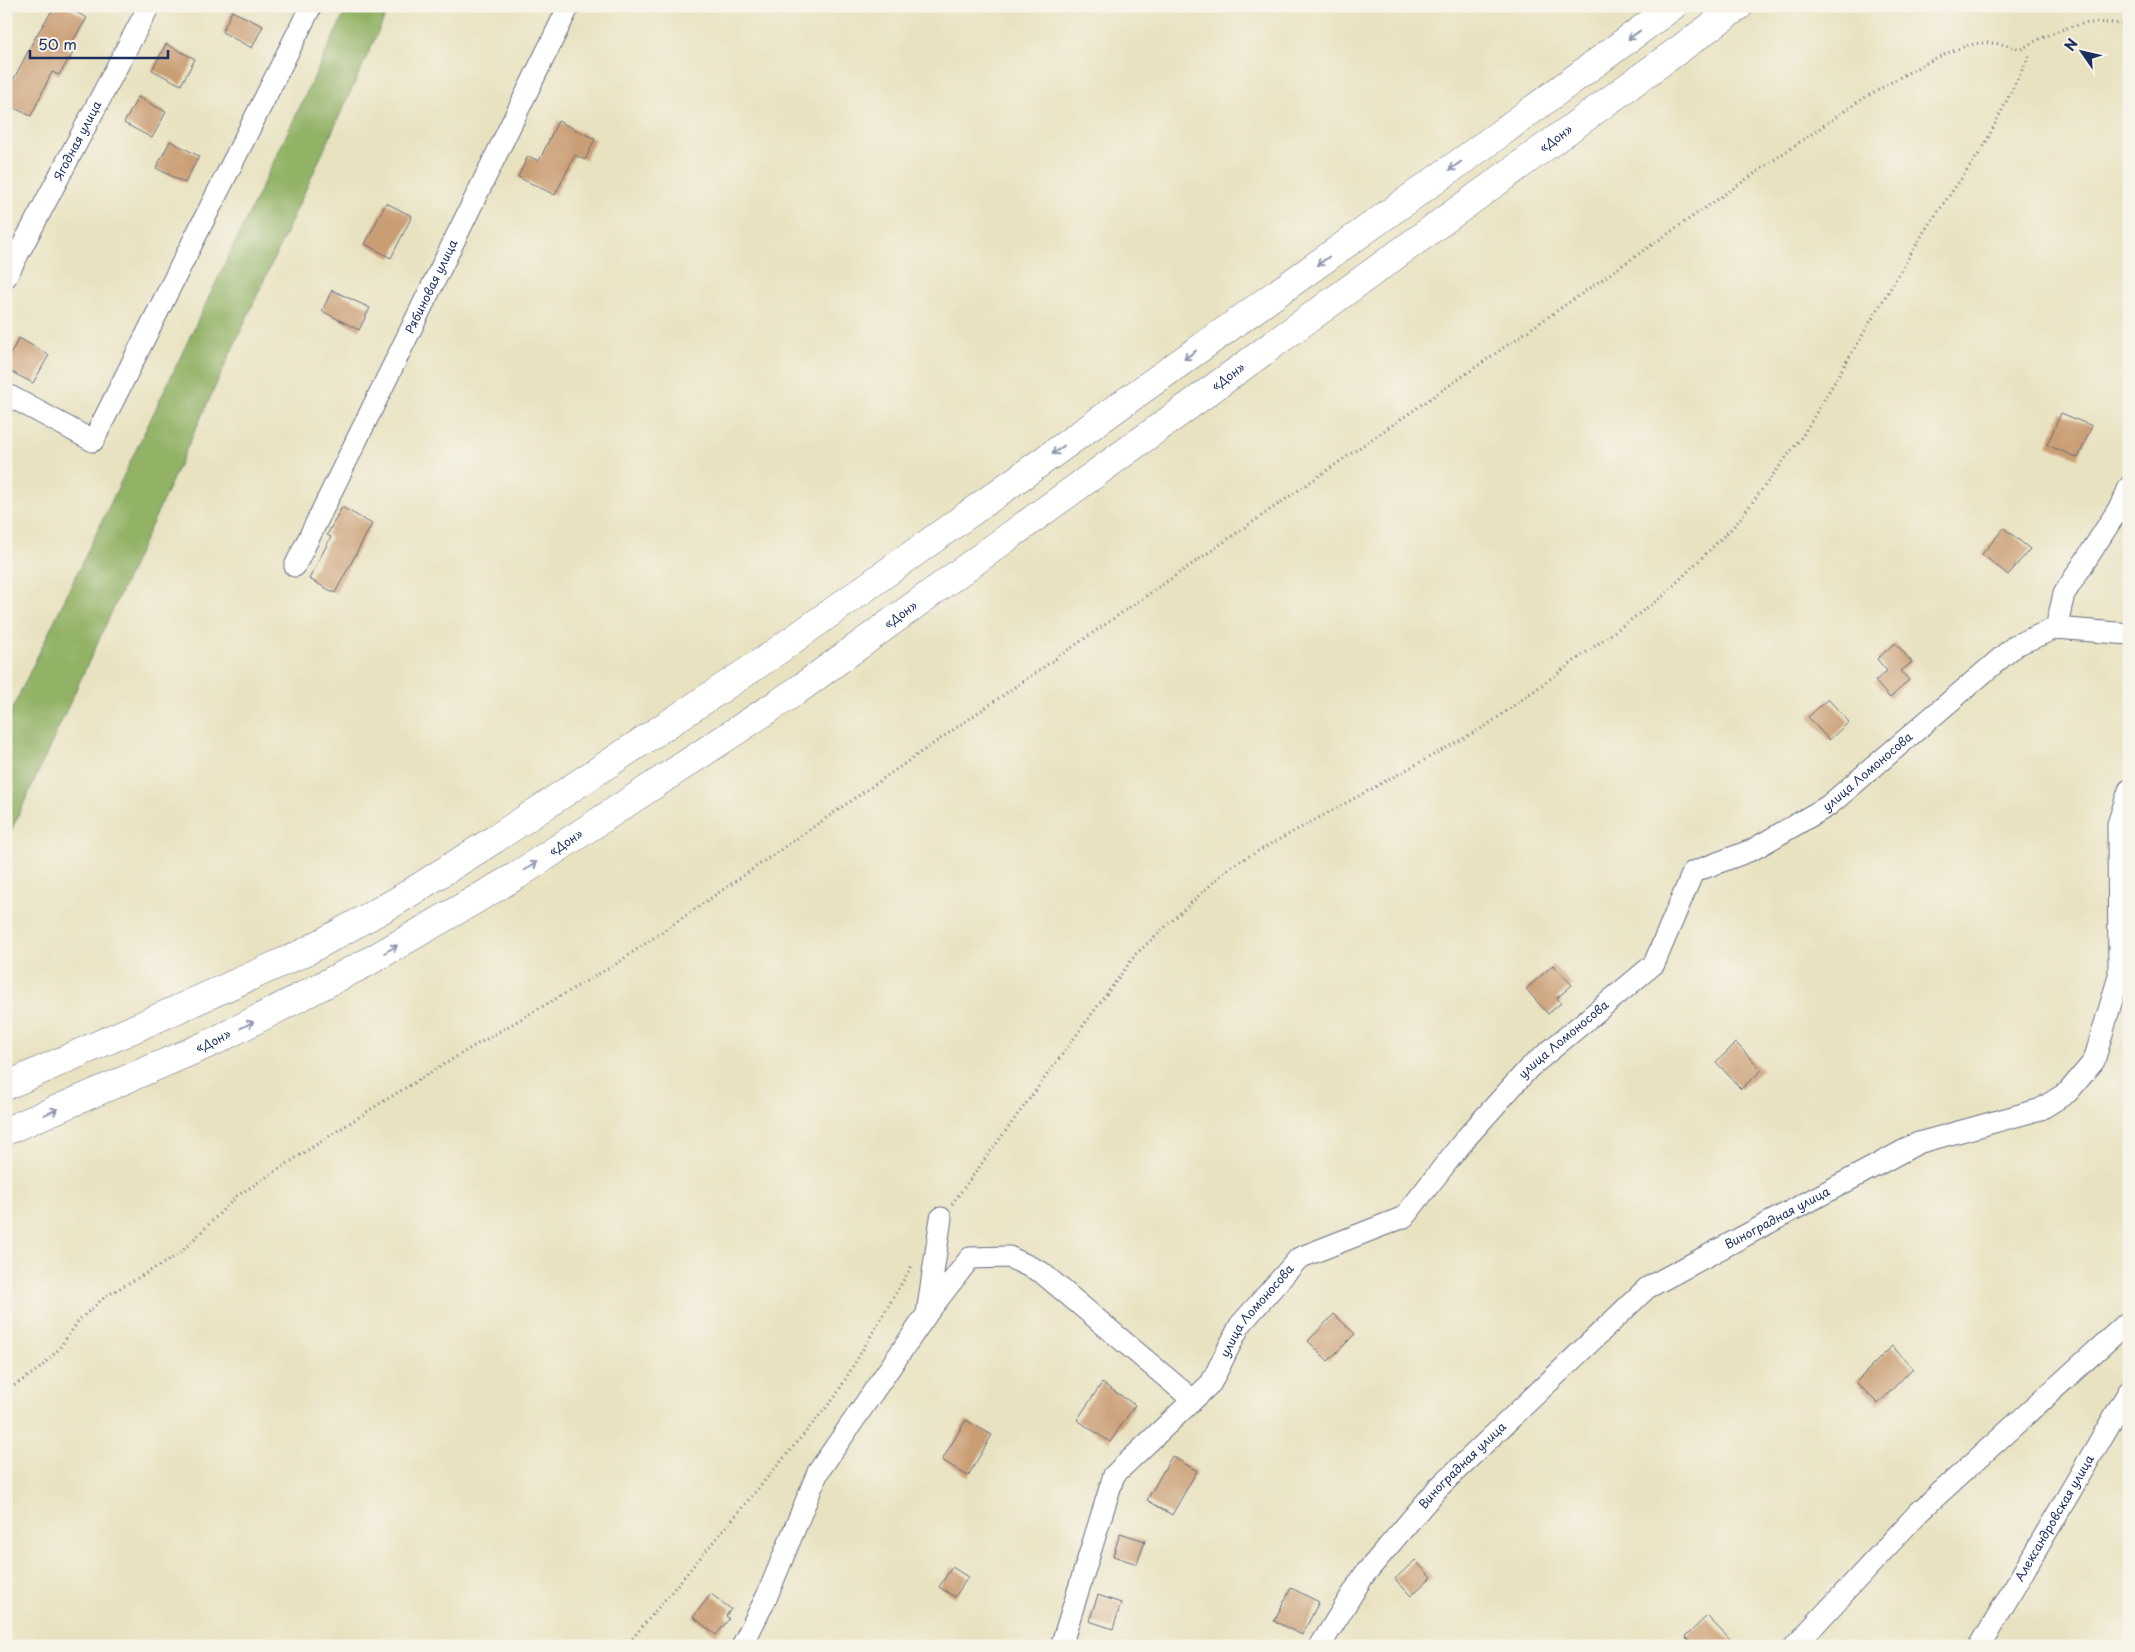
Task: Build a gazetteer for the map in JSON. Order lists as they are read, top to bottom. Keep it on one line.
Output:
{"streets":{"highway":["«Дон»"],"street":["Ягодная улица","Рябиновая улица","улица Ломоносова","Виноградная улица","Александровская улица"]},"scale_bar":"50 m","north":"top left"}
